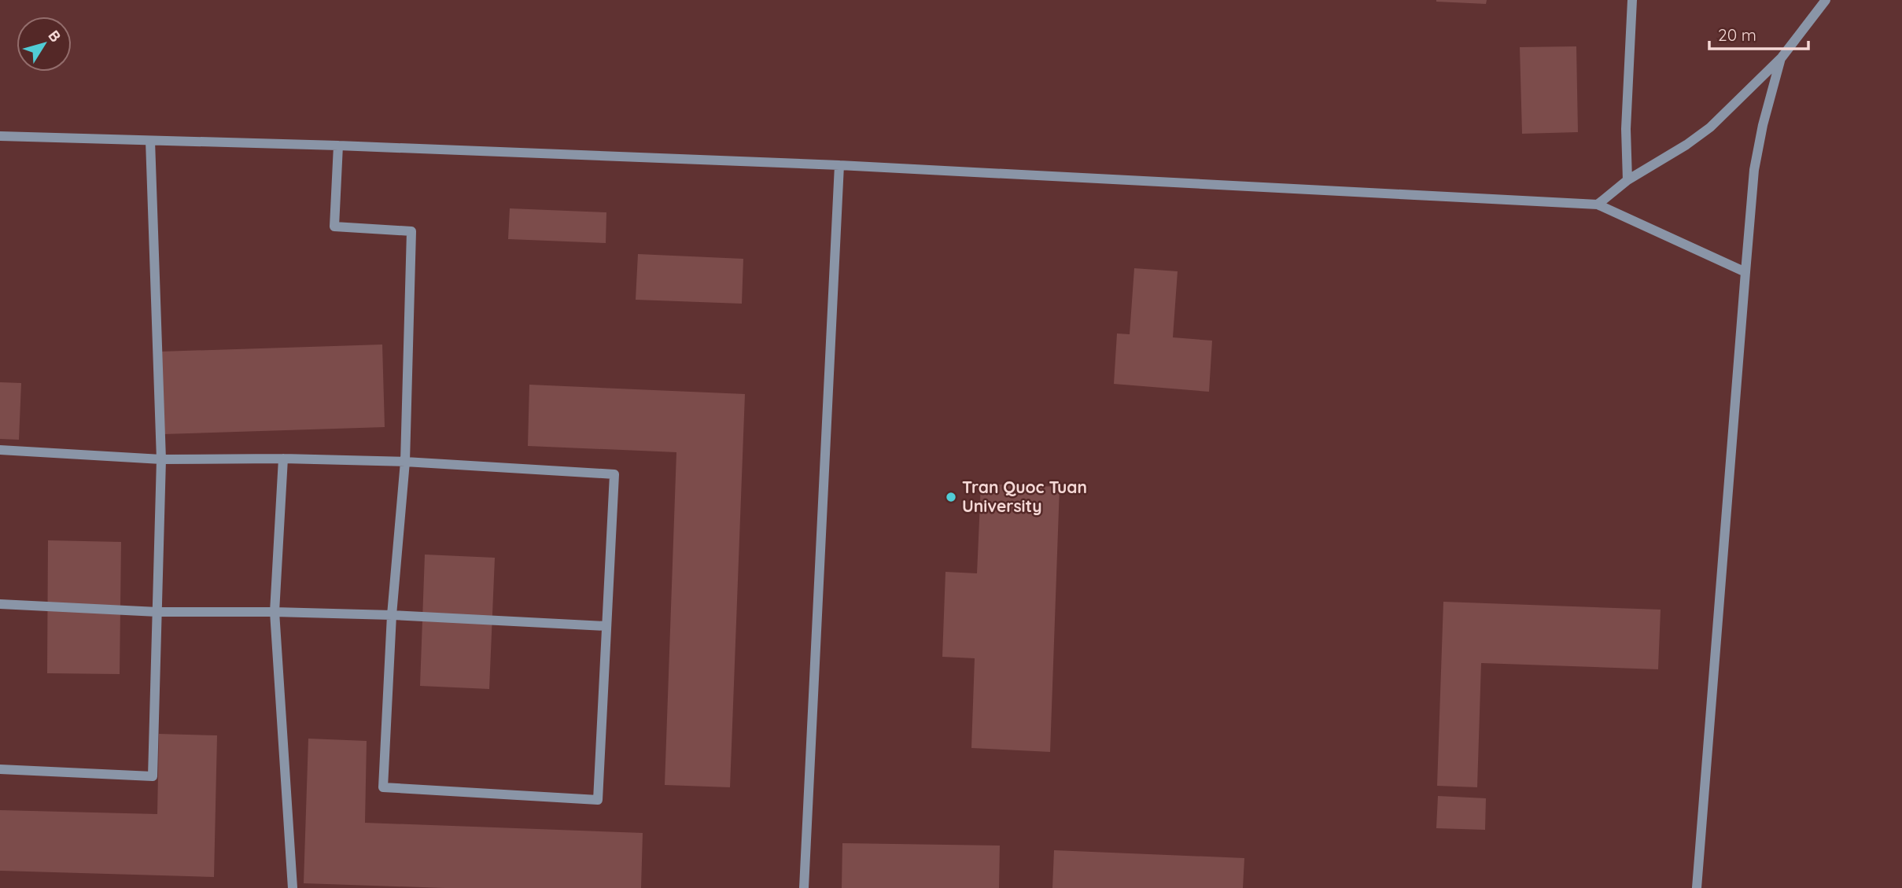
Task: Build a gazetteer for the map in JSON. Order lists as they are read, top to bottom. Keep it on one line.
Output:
{"places":["Tran Quoc Tuan University"],"scale_bar":"20 m","north":"top right"}
